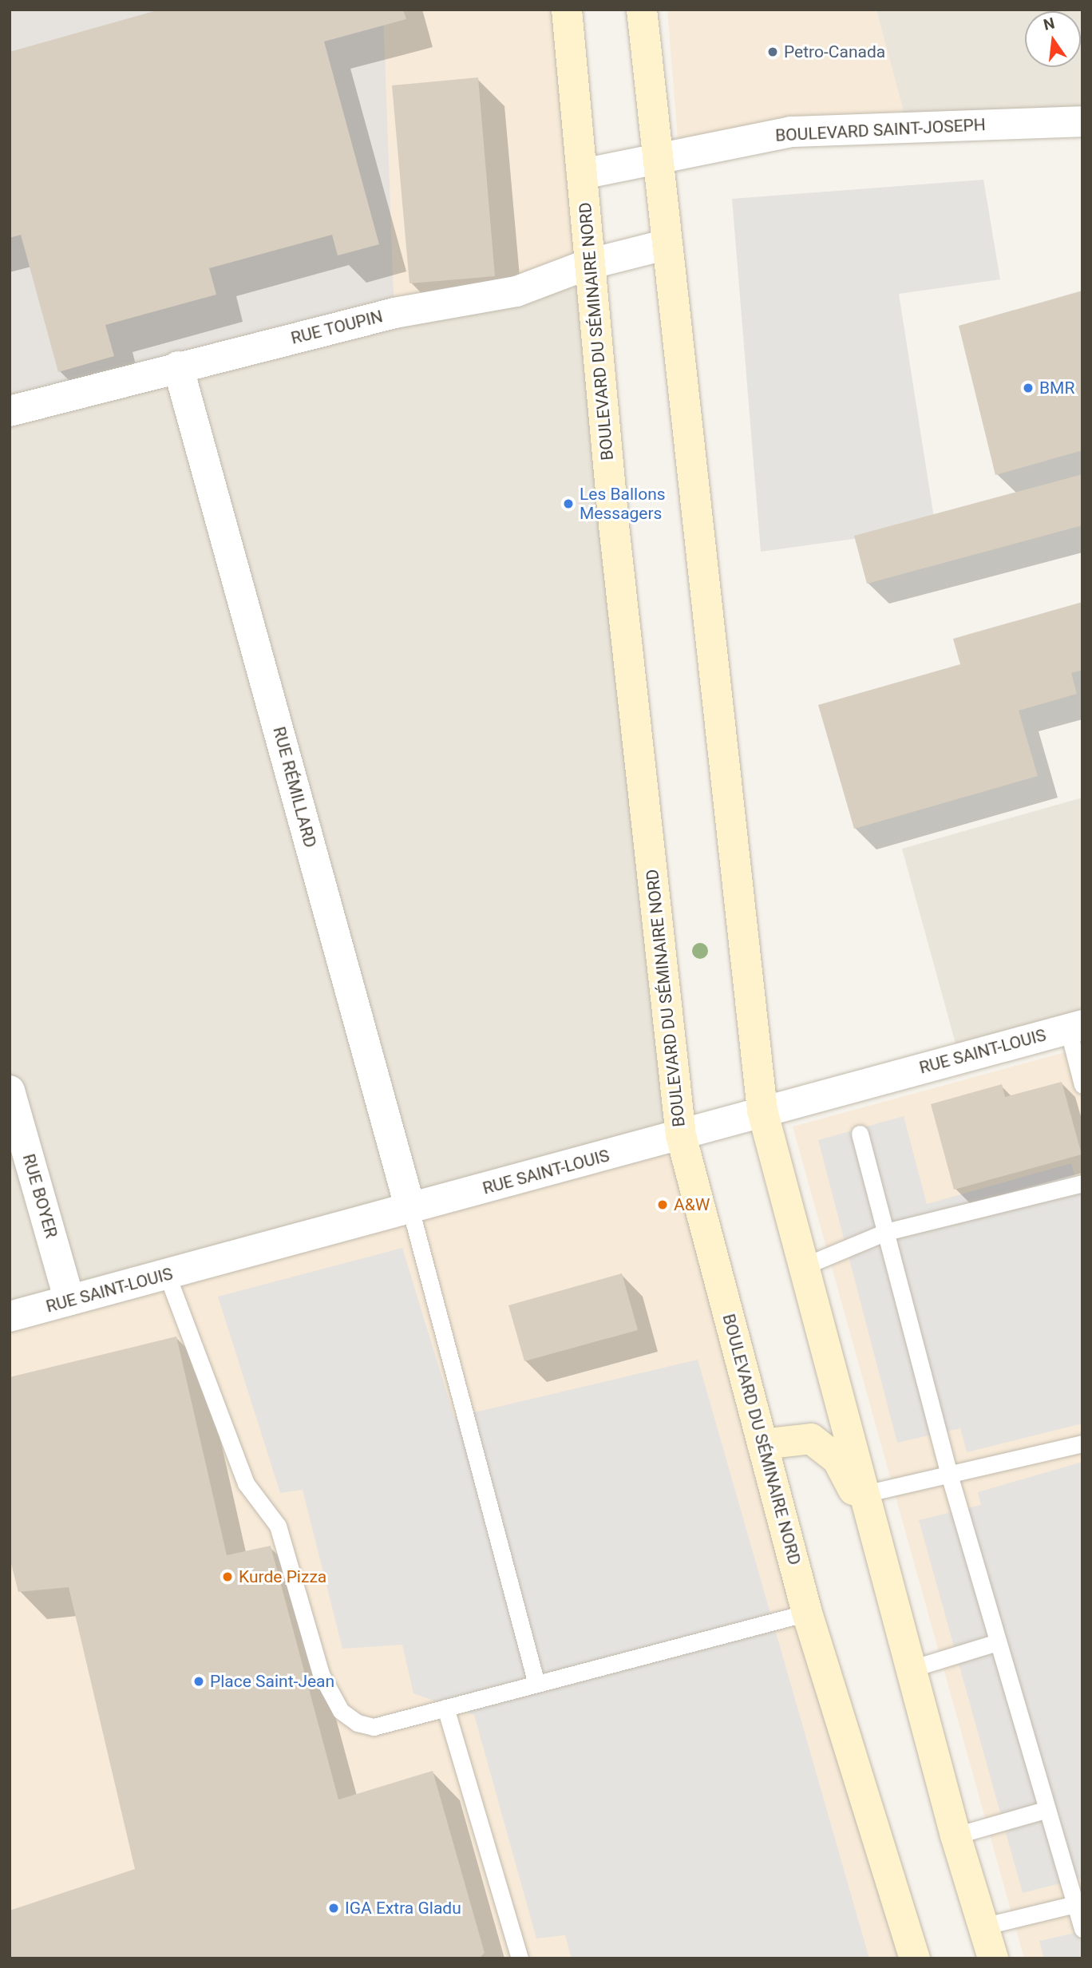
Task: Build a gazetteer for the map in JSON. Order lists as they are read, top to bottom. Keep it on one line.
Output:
{"streets":{"main road":["BOULEVARD DU SÉMINAIRE NORD"],"street":["BOULEVARD SAINT-JOSEPH","RUE TOUPIN","RUE RÉMILLARD","RUE SAINT-LOUIS","RUE BOYER"]},"crossings":[["BOULEVARD SAINT-JOSEPH","BOULEVARD DU SÉMINAIRE NORD"],["RUE TOUPIN","BOULEVARD DU SÉMINAIRE NORD"],["RUE TOUPIN","RUE RÉMILLARD"],["BOULEVARD DU SÉMINAIRE NORD","RUE SAINT-LOUIS"],["RUE RÉMILLARD","RUE SAINT-LOUIS"],["RUE SAINT-LOUIS","RUE BOYER"]],"places":["Petro-Canada","BMR","Les Ballons Messagers","A&W","Kurde Pizza","Place Saint-Jean","IGA Extra Gladu"],"north":"top"}
